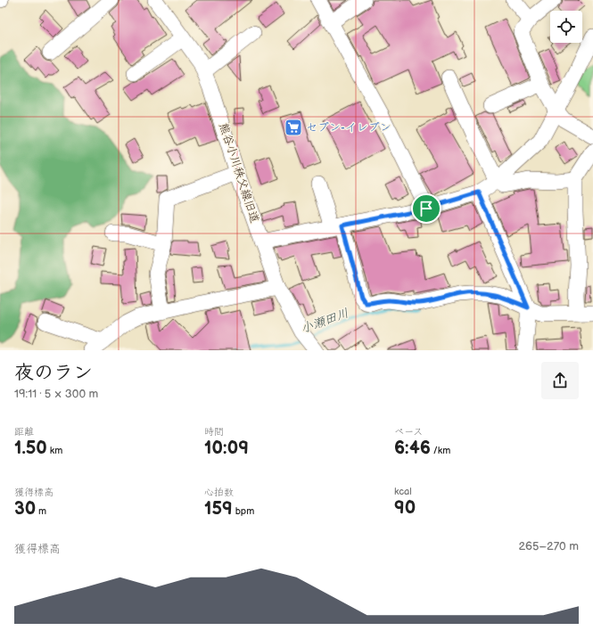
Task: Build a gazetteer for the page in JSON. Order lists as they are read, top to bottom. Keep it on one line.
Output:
{"streets":{"street":["熊谷小川秩父線旧道"]},"water":["小瀬田川"],"places":{"supermarket":["セブン-イレブン"]},"page":{"heading":["夜のラン","19:11 · 5 × 300 m"],"stats":[["距離","1.50 km"],["時間","10:09"],["ペース","6:46 /km"],["獲得標高","30 m"],["心拍数","159 bpm"],["kcal","90"]],"chart":["獲得標高","265–270 m"]}}
